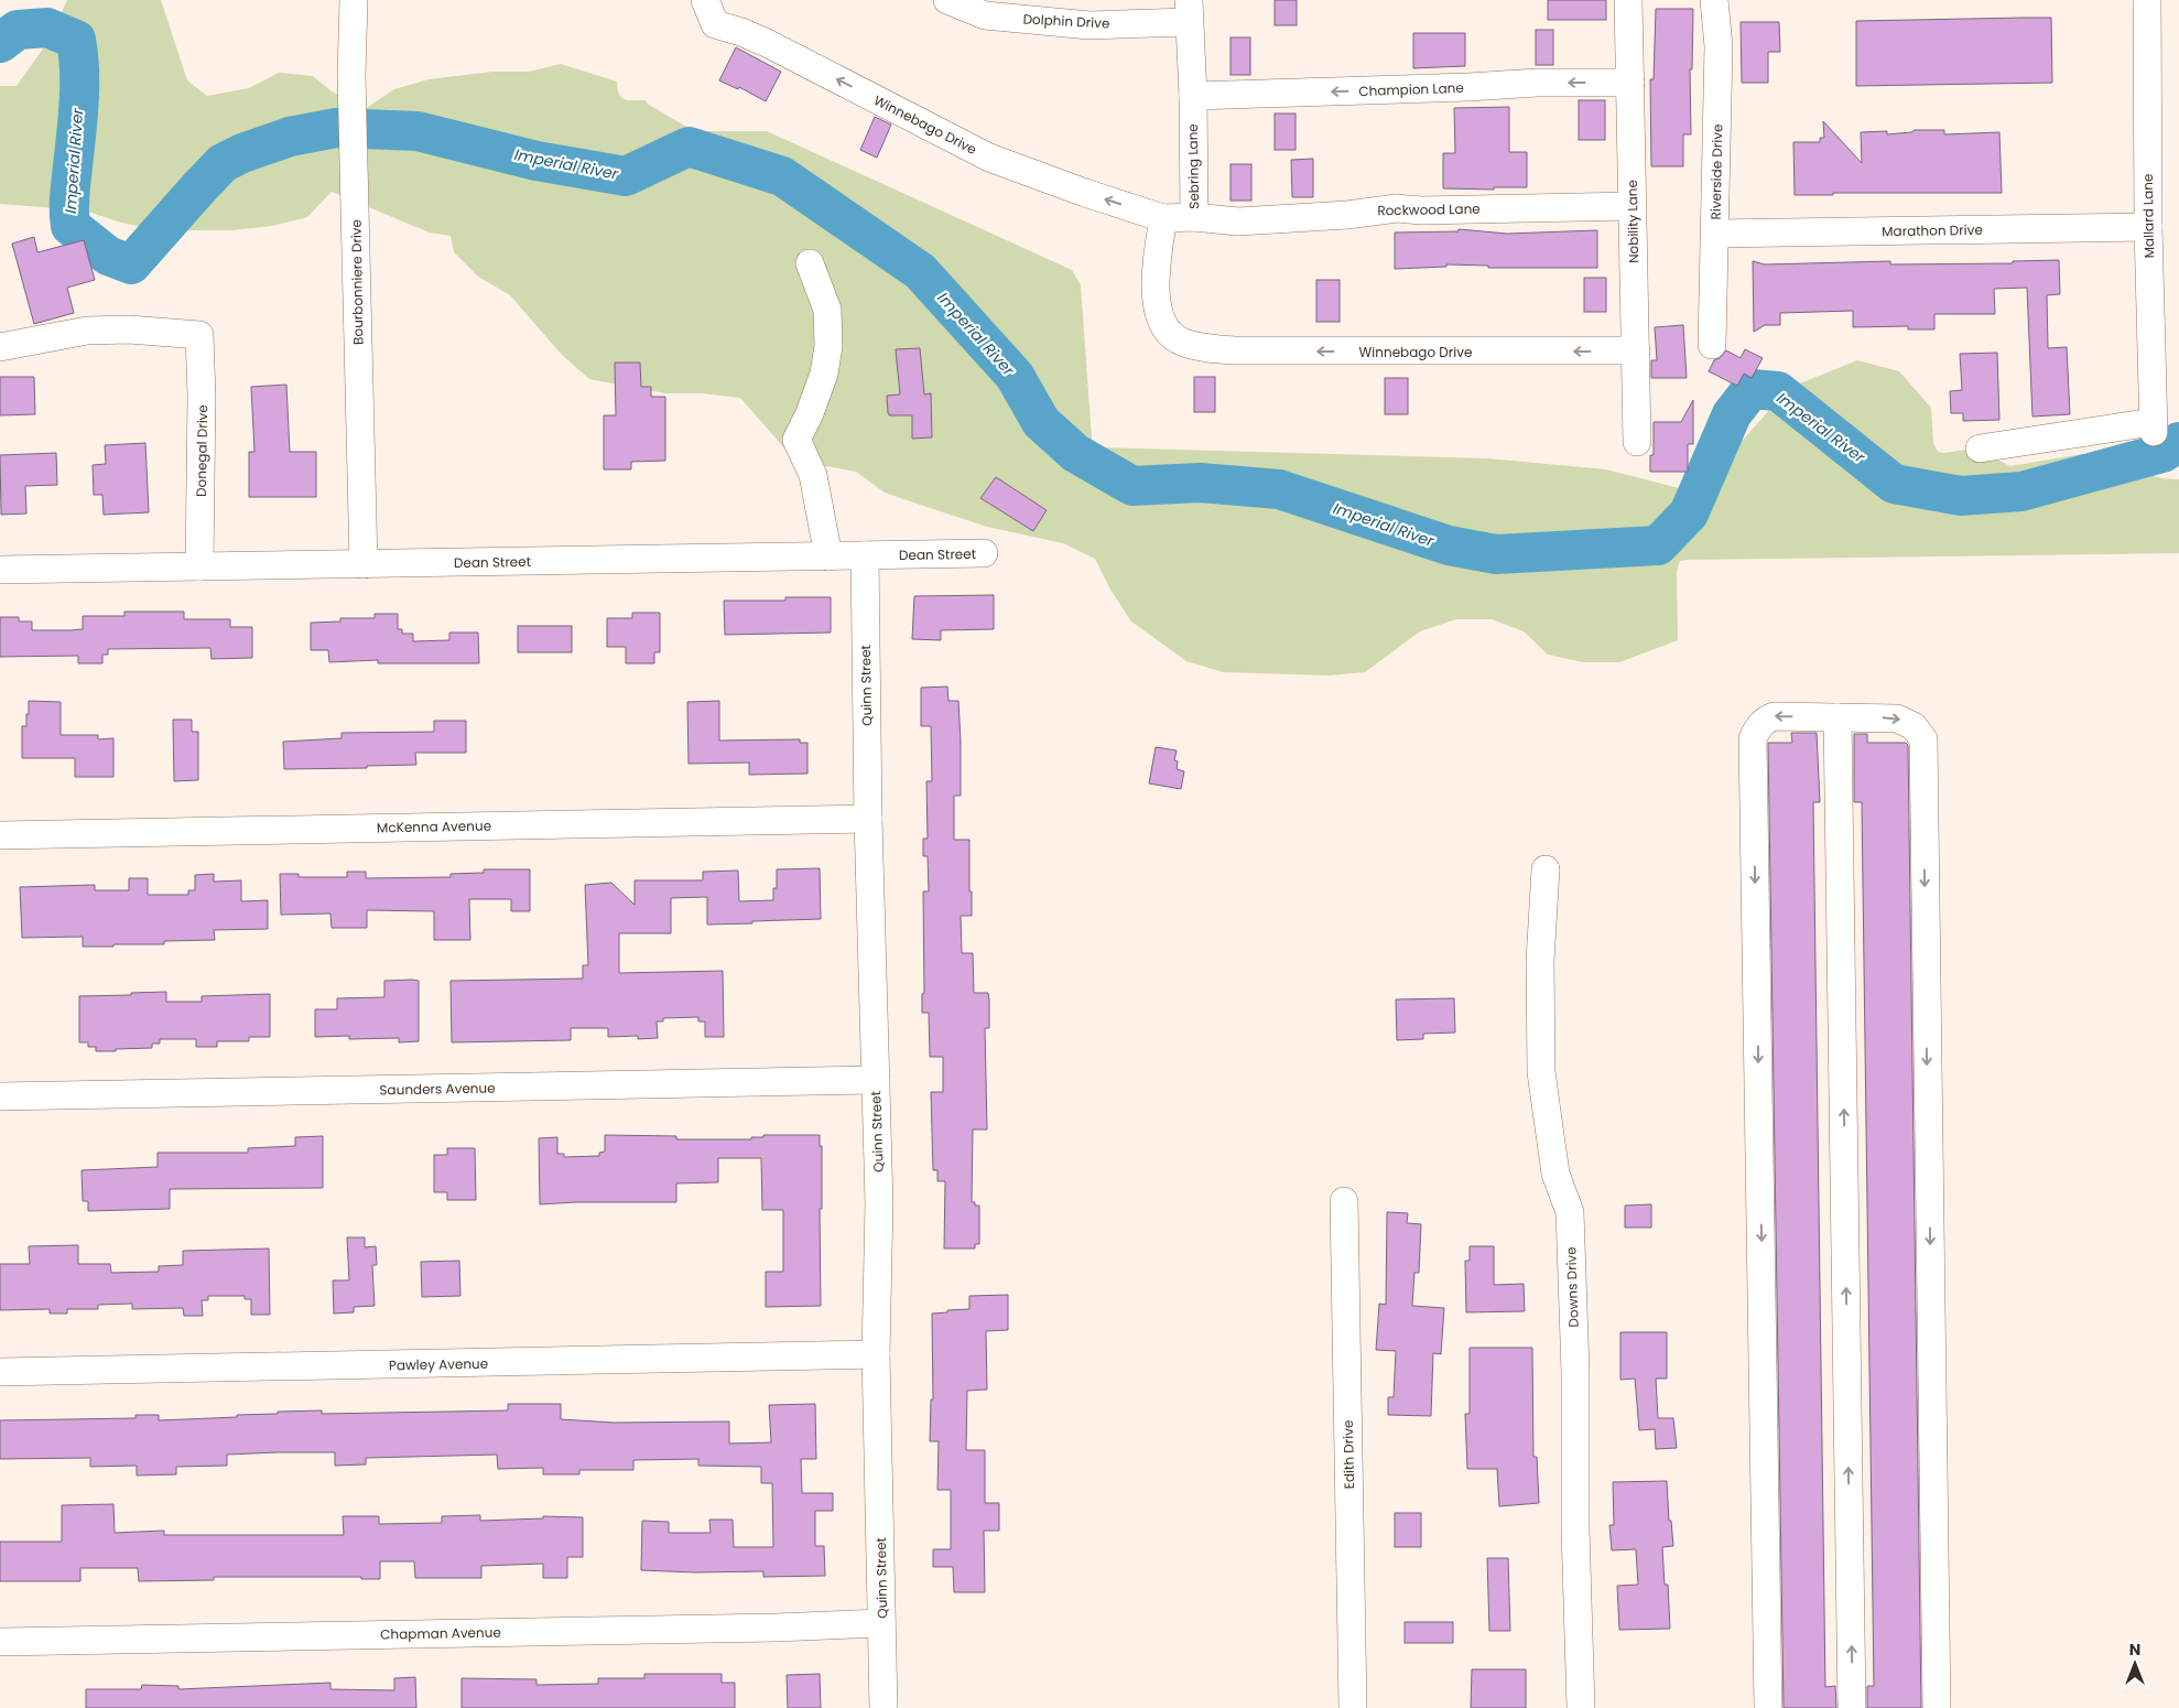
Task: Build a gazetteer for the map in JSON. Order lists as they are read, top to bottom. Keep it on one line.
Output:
{"streets":{"street":["Dolphin Drive","Champion Lane","Winnebago Drive","Sebring Lane","Riverside Drive","Rockwood Lane","Mallard Lane","Nobility Lane","Marathon Drive","Bourbonniere Drive","Donegal Drive","Dean Street","Quinn Street","McKenna Avenue","Saunders Avenue","Downs Drive","Pawley Avenue","Edith Drive","Chapman Avenue"]},"crossings":[["Dolphin Drive","Sebring Lane"],["Champion Lane","Sebring Lane"],["Champion Lane","Nobility Lane"],["Winnebago Drive","Sebring Lane"],["Winnebago Drive","Nobility Lane"],["Sebring Lane","Rockwood Lane"],["Riverside Drive","Marathon Drive"],["Rockwood Lane","Nobility Lane"],["Mallard Lane","Marathon Drive"],["Bourbonniere Drive","Dean Street"],["Donegal Drive","Dean Street"],["Dean Street","Quinn Street"],["Quinn Street","McKenna Avenue"],["Quinn Street","Saunders Avenue"],["Quinn Street","Pawley Avenue"],["Quinn Street","Chapman Avenue"]],"one_way":["Champion Lane","Winnebago Drive"],"water":["Imperial River"],"north":"top"}
